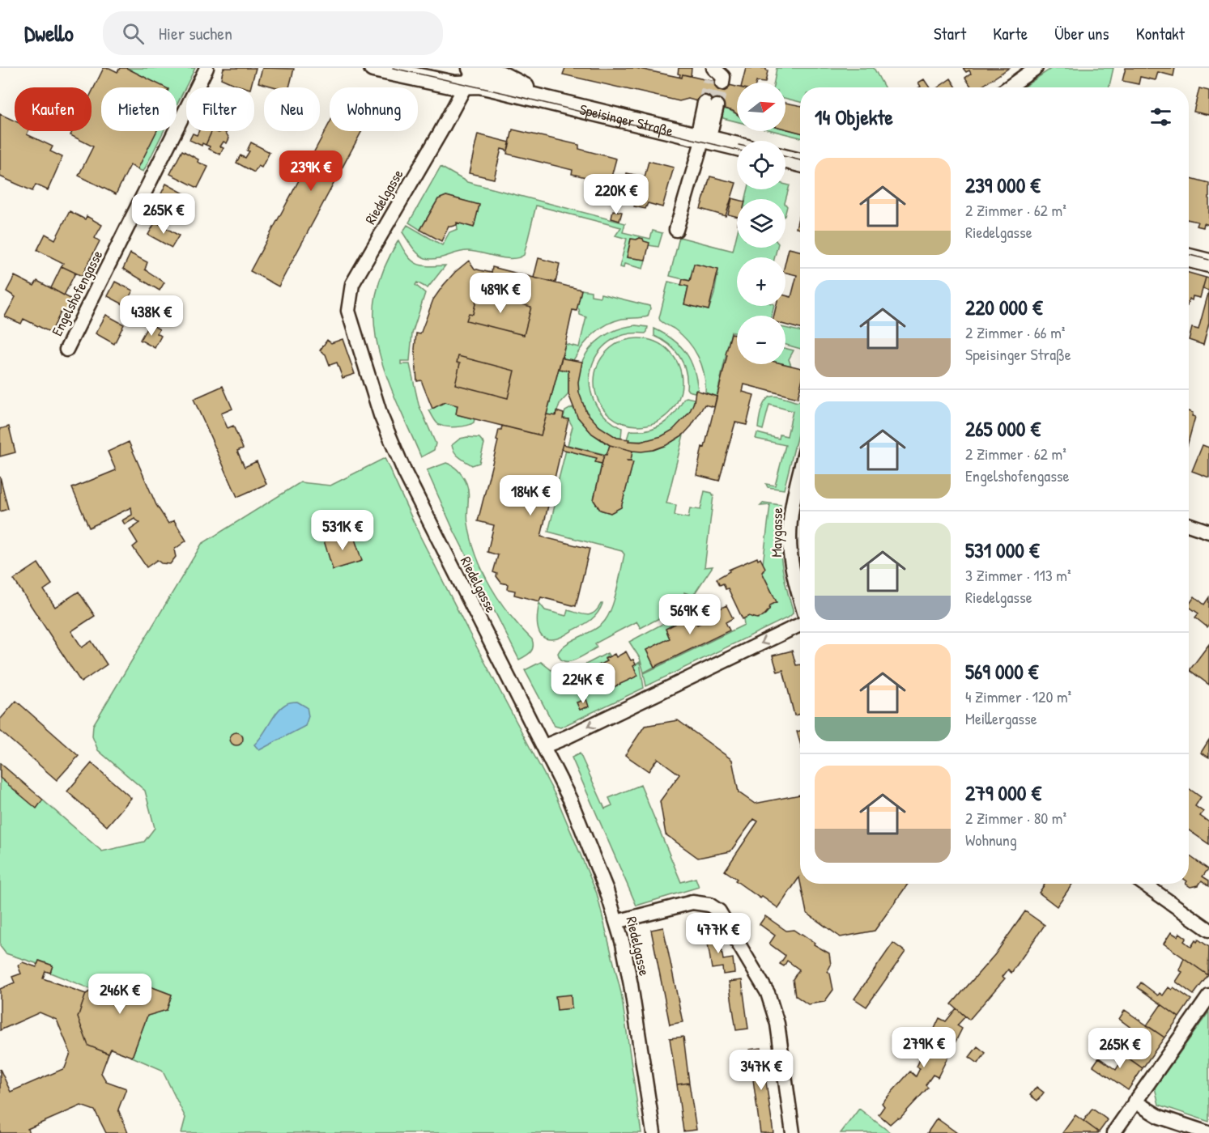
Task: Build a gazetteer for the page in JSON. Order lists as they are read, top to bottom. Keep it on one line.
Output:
{"streets":{"main road":["Speisinger Straße"],"street":["Riedelgasse","Engelshofengasse","Maygasse"]},"crossings":[["Speisinger Straße","Riedelgasse"]],"north":"right","page":{"header":"Dwello","search":"Hier suchen","nav":["Start","Karte","Über uns","Kontakt"],"map_buttons":["+","−"],"chip":["Kaufen","Mieten","Filter","Neu","Wohnung"],"heading":"14 Objekte","list":[{"name":"239 000 €","note":"2 Zimmer · 62 m² · Riedelgasse"},{"name":"220 000 €","note":"2 Zimmer · 66 m² · Speisinger Straße"},{"name":"265 000 €","note":"2 Zimmer · 62 m² · Engelshofengasse"},{"name":"531 000 €","note":"3 Zimmer · 113 m² · Riedelgasse"},{"name":"569 000 €","note":"4 Zimmer · 120 m² · Meillergasse"},{"name":"279 000 €","note":"2 Zimmer · 80 m² · Wohnung"}],"price":["239K €","220K €","265K €","489K €","438K €","184K €","531K €","569K €","224K €","477K €","246K €","279K €","265K €","347K €"]}}
